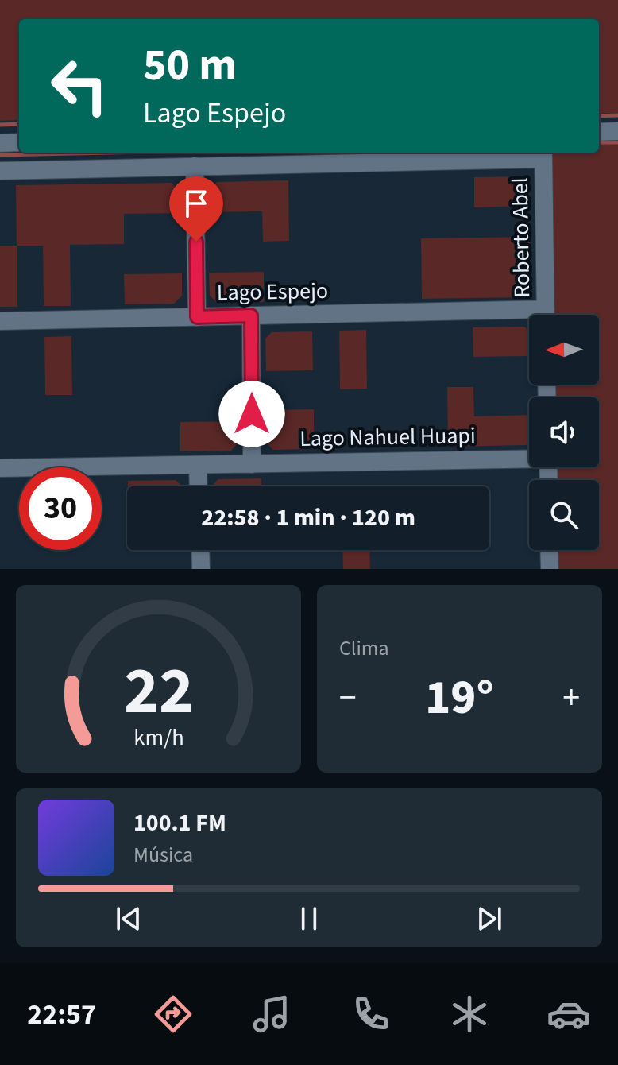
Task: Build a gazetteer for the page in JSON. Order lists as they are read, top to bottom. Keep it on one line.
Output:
{"streets":{"street":["Roberto Abel","Lago Espejo","Lago Nahuel Huapi"]},"north":"left","page":{"turn":["50 m","Lago Espejo"],"limit":"30","trip":"22:58 · 1 min · 120 m","tile":"Clima","heat":["−","19°","+"],"song":["100.1 FM","Música"],"tabs":"22:57","gauge":["22","km/h"]}}
